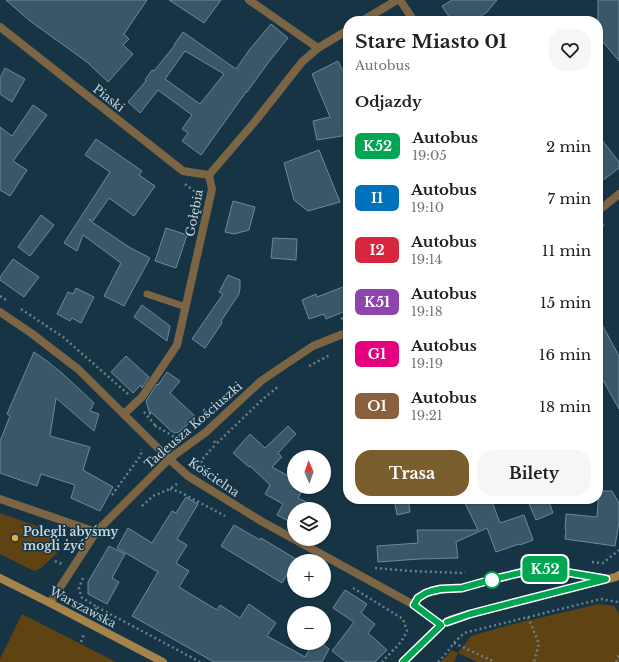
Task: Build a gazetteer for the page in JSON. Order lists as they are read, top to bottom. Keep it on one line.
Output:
{"streets":{"main road":["Warszawska"],"street":["Piaski","Gołębia","Tadeusza Kościuszki","Kościelna"]},"crossings":[["Piaski","Gołębia"],["Gołębia","Kościelna"],["Tadeusza Kościuszki","Kościelna"],["Tadeusza Kościuszki","Warszawska"]],"places":["Polegli abyśmy mogli żyć"],"lines":["bus line K52"],"north":"top","page":{"on_map":"K52","heading":[["Stare Miasto 01","Autobus"],"Odjazdy"],"list":[{"mark":"K52","name":"Autobus","note":"19:05","value":"2 min"},{"mark":"I1","name":"Autobus","note":"19:10","value":"7 min"},{"mark":"I2","name":"Autobus","note":"19:14","value":"11 min"},{"mark":"K51","name":"Autobus","note":"19:18","value":"15 min"},{"mark":"G1","name":"Autobus","note":"19:19","value":"16 min"},{"mark":"O1","name":"Autobus","note":"19:21","value":"18 min"}],"buttons":["Trasa","Bilety"],"map_buttons":["+","−"]}}
